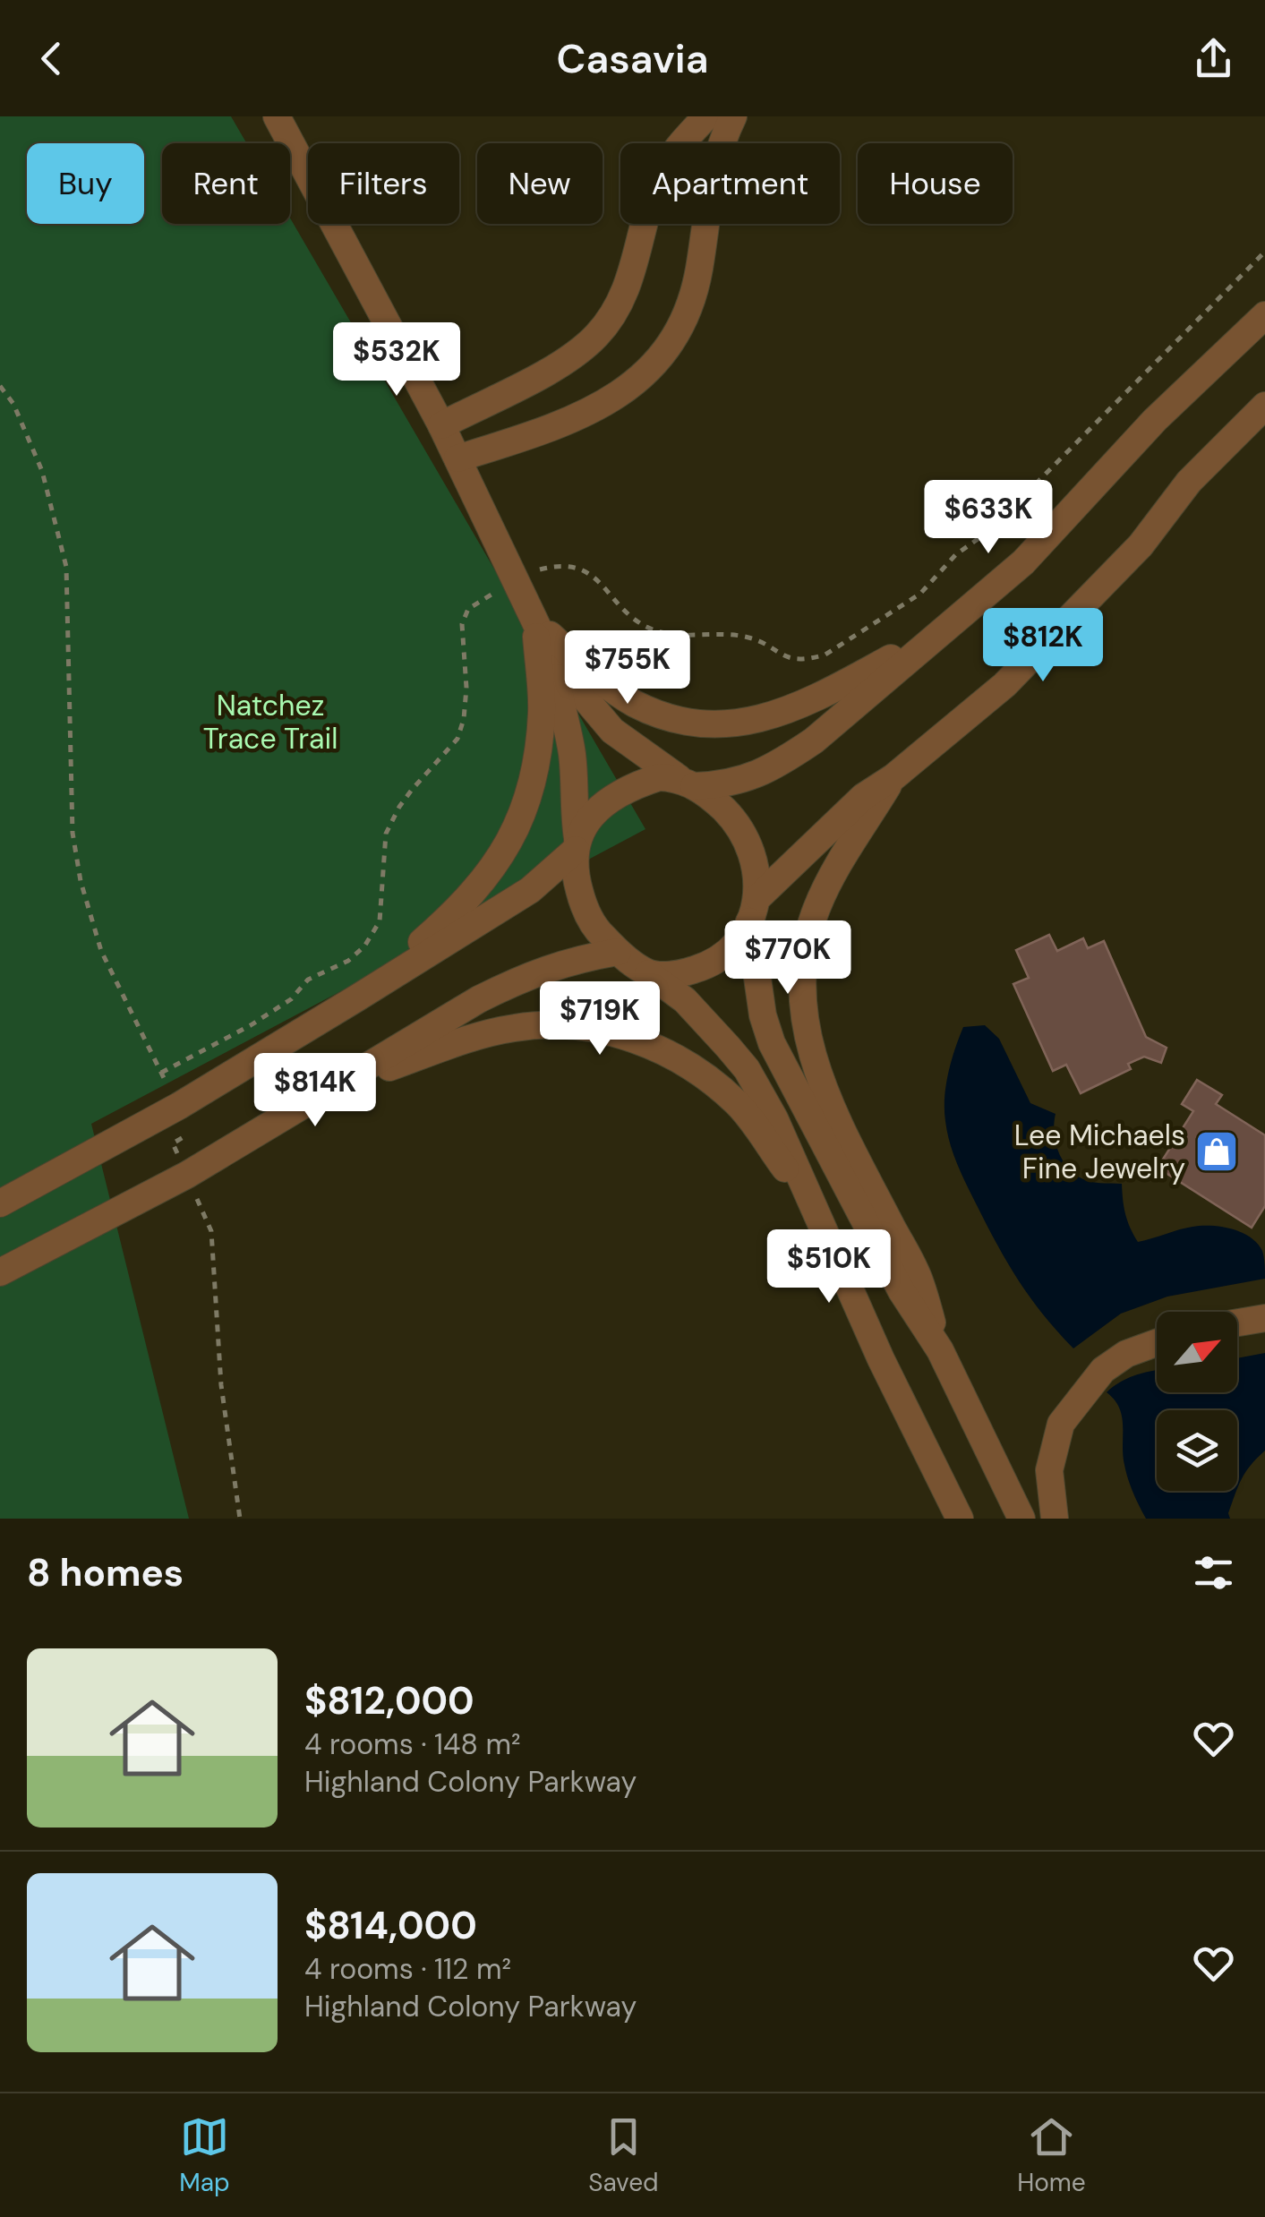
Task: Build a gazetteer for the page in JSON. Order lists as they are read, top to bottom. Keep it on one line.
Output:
{"parks":["Natchez Trace Trail"],"places":{"shop":["Lee Michaels Fine Jewelry"]},"north":"top right","page":{"header":"Casavia","chip":["Buy","Rent","Filters","New","Apartment","House"],"price":["$532K","$633K","$812K","$755K","$770K","$719K","$814K","$510K"],"heading":"8 homes","list":[{"name":"$812,000","note":"4 rooms · 148 m² · Highland Colony Parkway"},{"name":"$814,000","note":"4 rooms · 112 m² · Highland Colony Parkway"}],"tabs":["Map","Saved","Home"]}}
